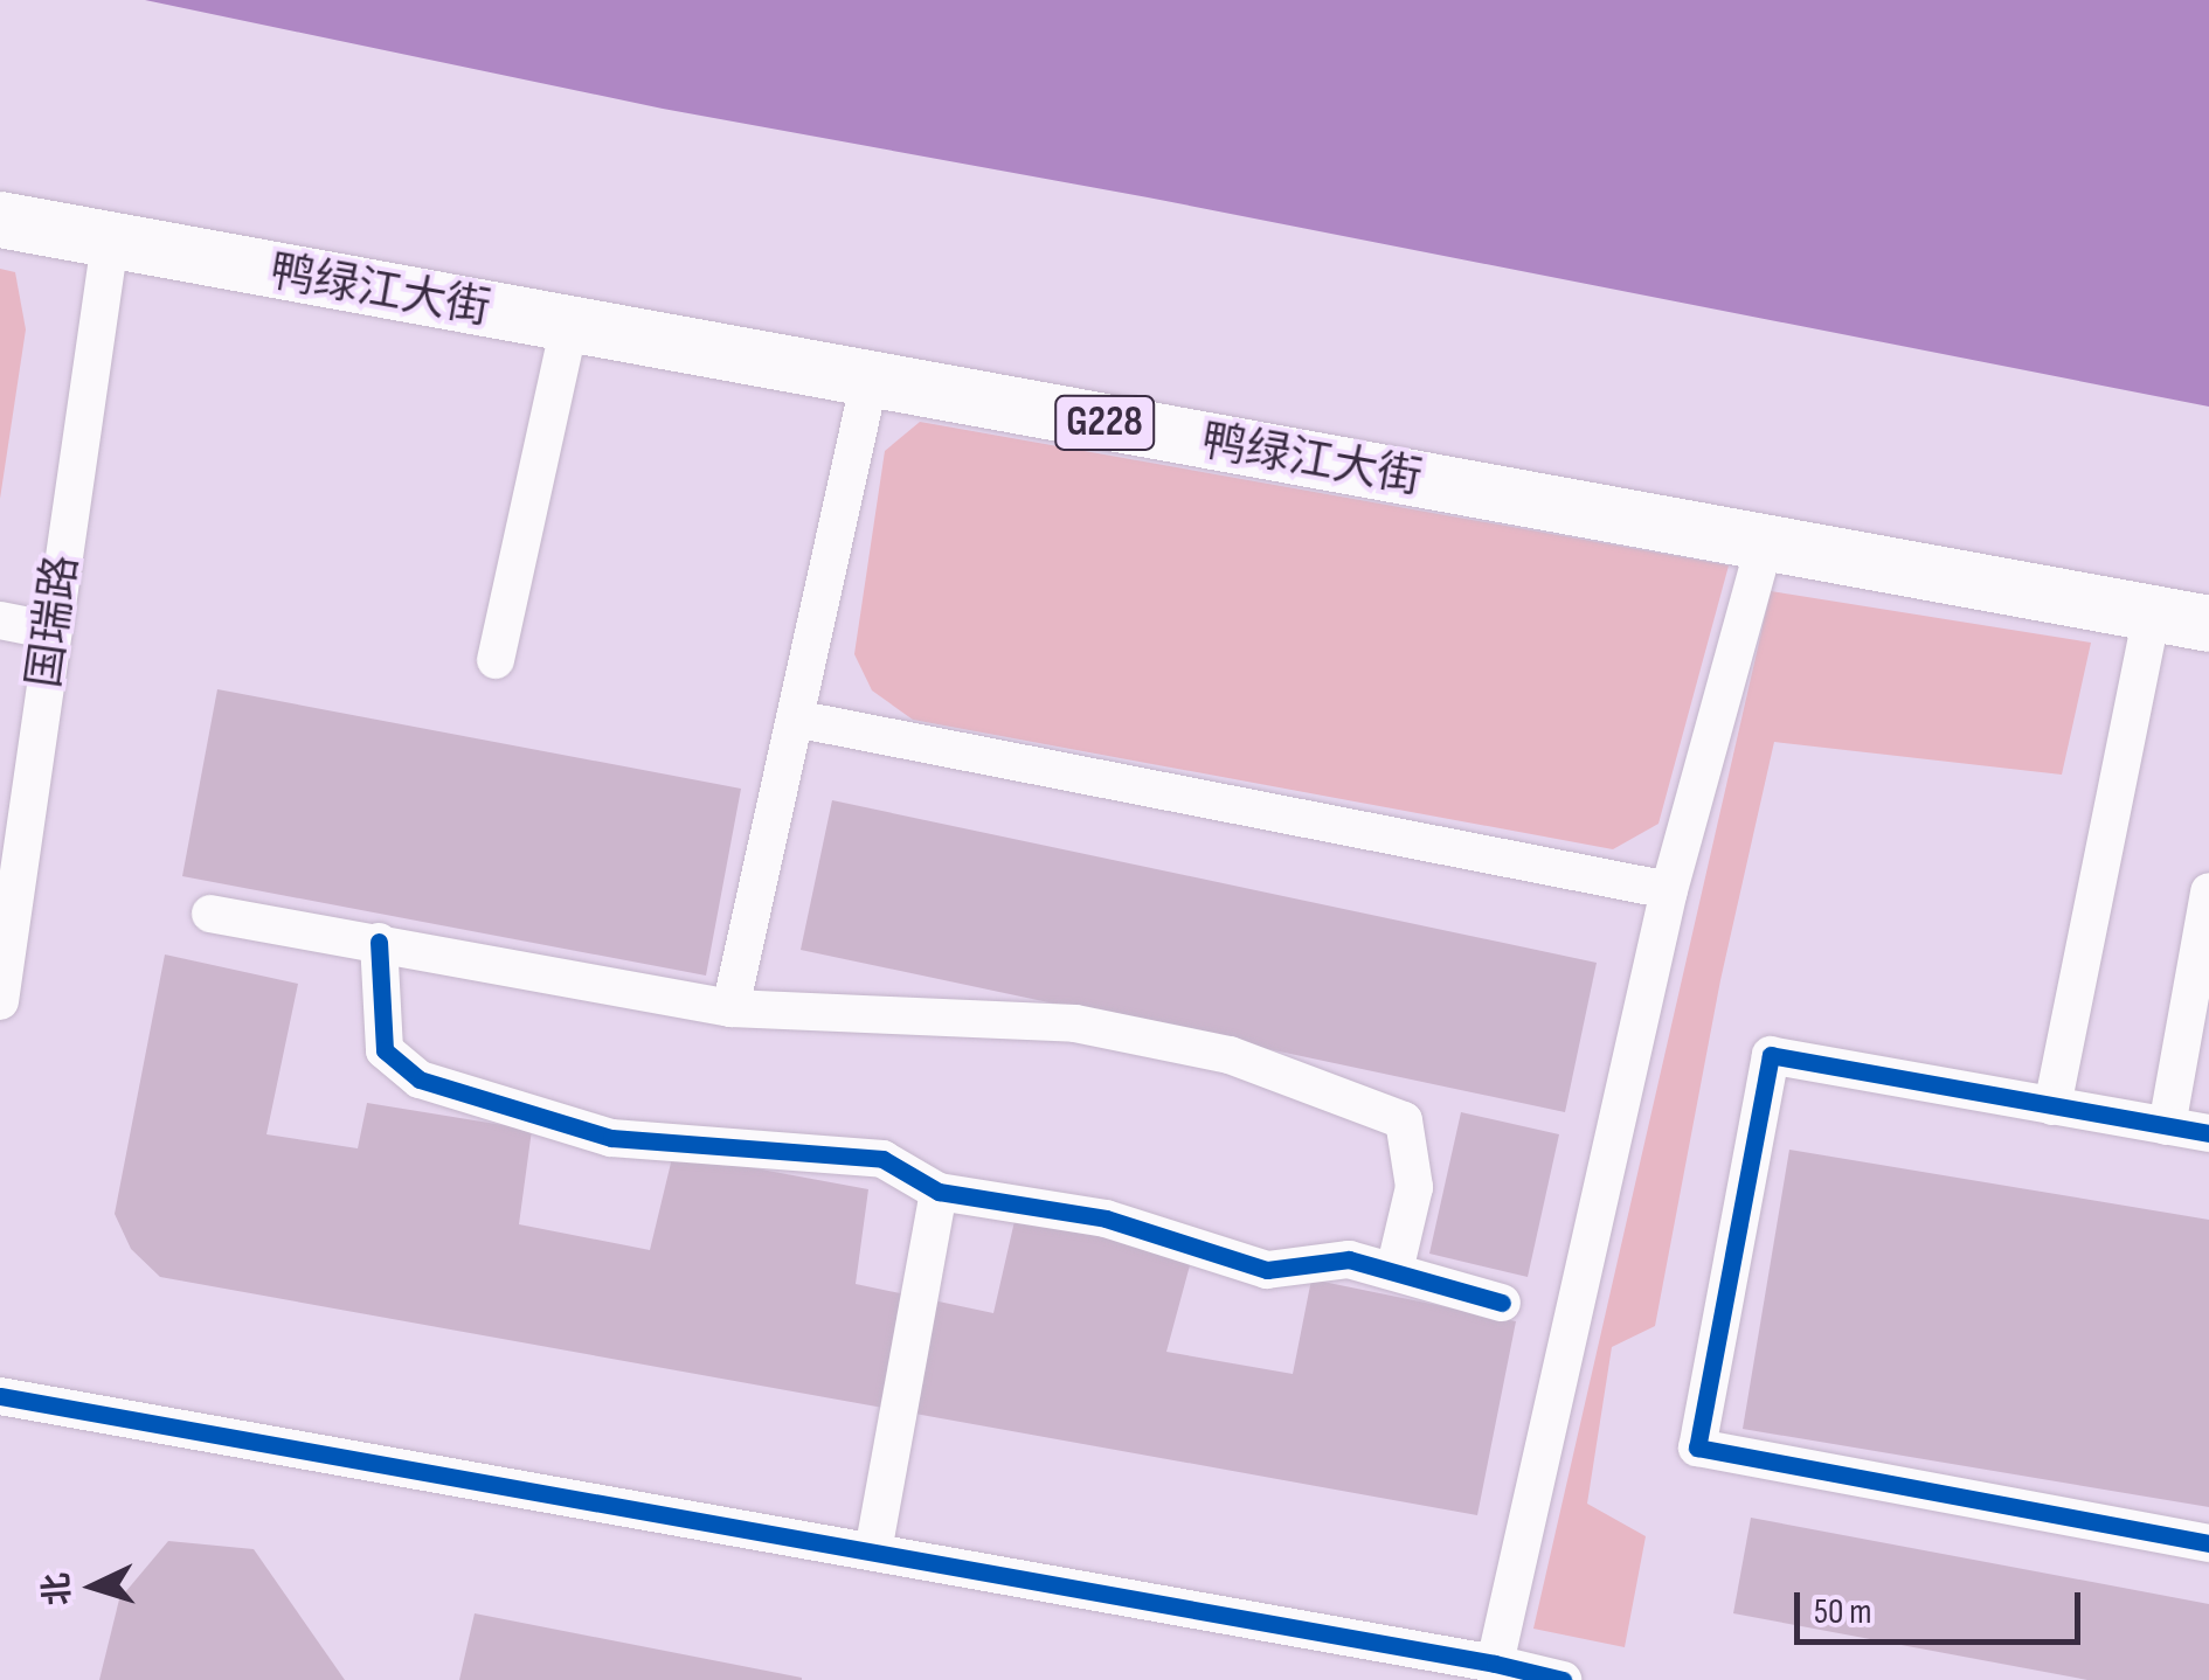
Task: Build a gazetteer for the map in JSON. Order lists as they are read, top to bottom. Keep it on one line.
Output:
{"streets":{"highway":["鸭绿江大街","G228"],"street":["国瑞路"]},"crossings":[["鸭绿江大街","国瑞路"]],"scale_bar":"50 m","north":"left"}
